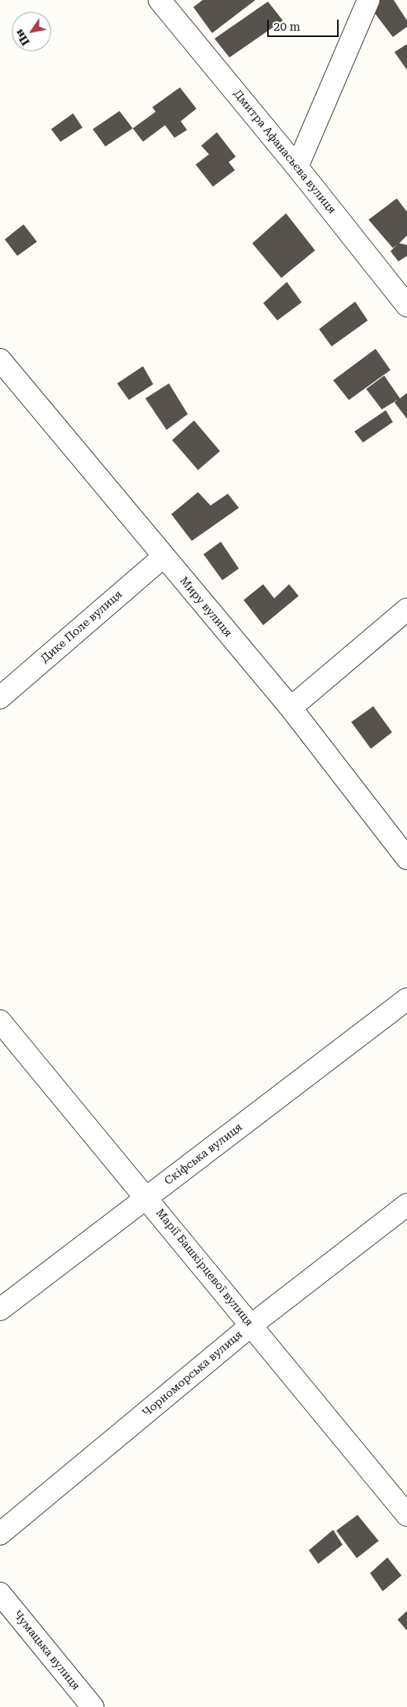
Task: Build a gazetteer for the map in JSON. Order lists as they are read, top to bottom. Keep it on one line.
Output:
{"streets":{"street":["Дмитра Афанасьєва вулиця","Миру вулиця","Дике Поле вулиця","Скіфська вулиця","Марії Башкірцевої вулиця","Чорноморська вулиця","Чумацька вулиця"]},"crossings":[["Миру вулиця","Дике Поле вулиця"],["Скіфська вулиця","Марії Башкірцевої вулиця"],["Марії Башкірцевої вулиця","Чорноморська вулиця"]],"scale_bar":"20 m","north":"bottom left"}
